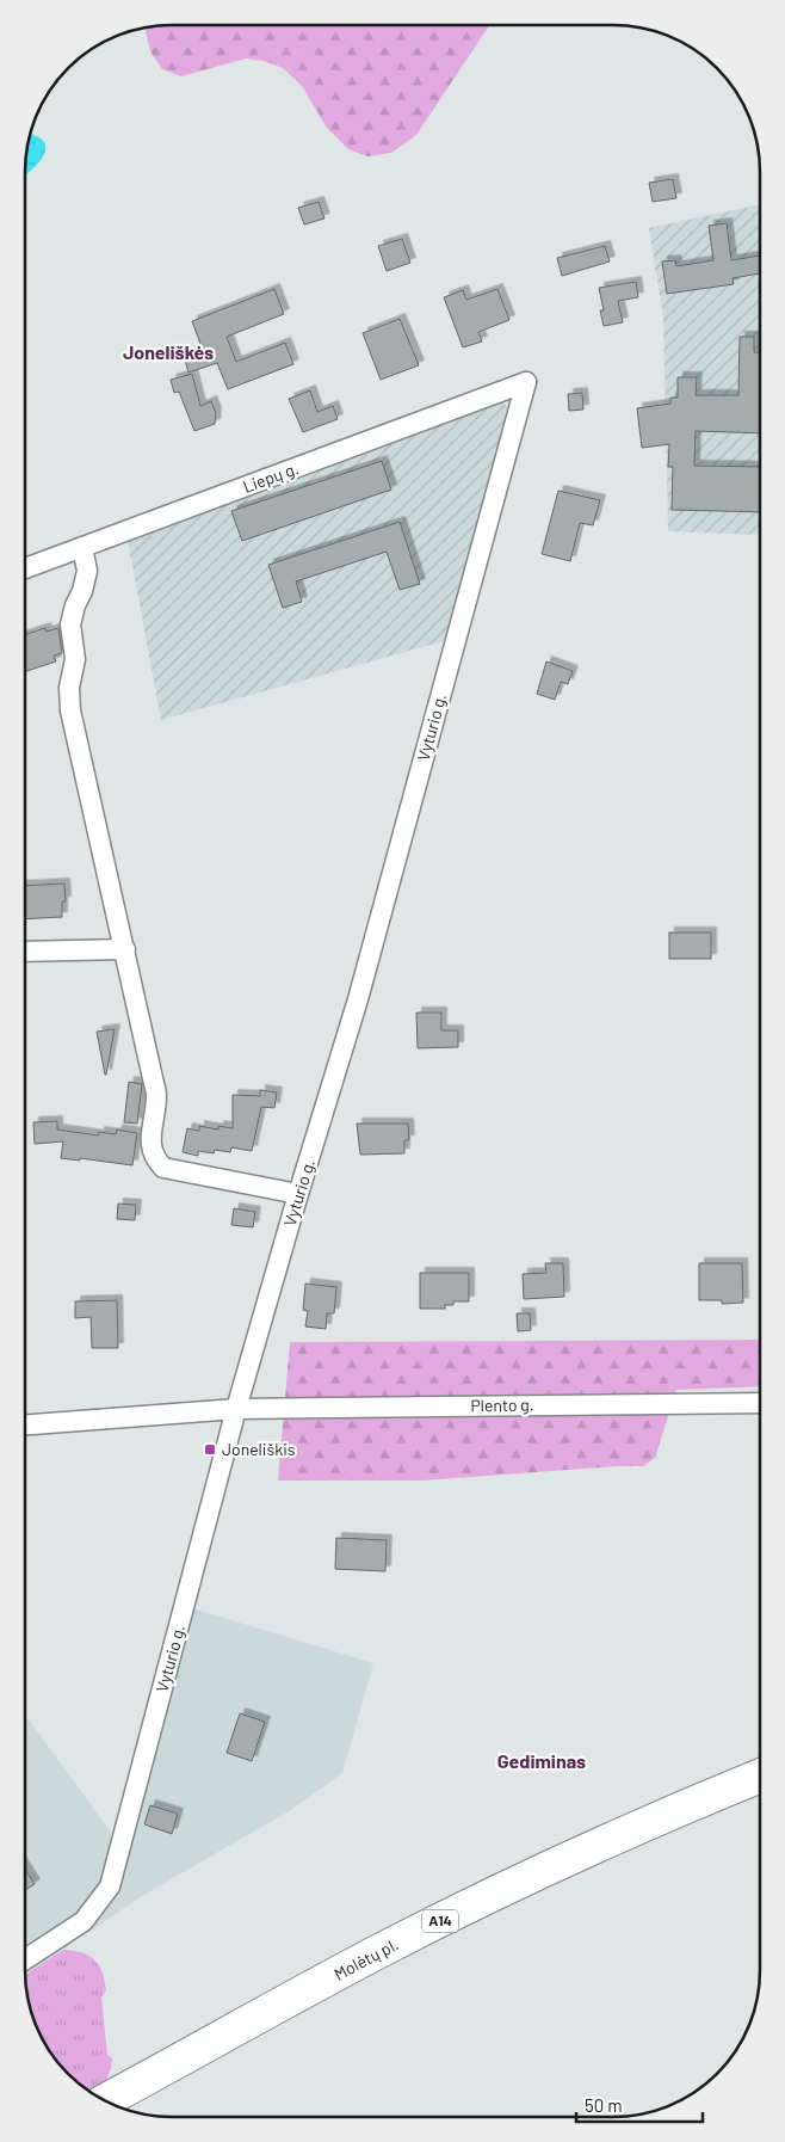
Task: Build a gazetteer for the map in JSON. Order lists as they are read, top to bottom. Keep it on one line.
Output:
{"streets":{"highway":["A14","Molėtų pl."],"street":["Liepų g.","Vyturio g.","Plento g."]},"crossings":[["Liepų g.","Vyturio g."],["Vyturio g.","Plento g."]],"districts":["Joneliškės","Gediminas"],"places":{"transit":["Joneliškis"]},"scale_bar":"50 m"}
